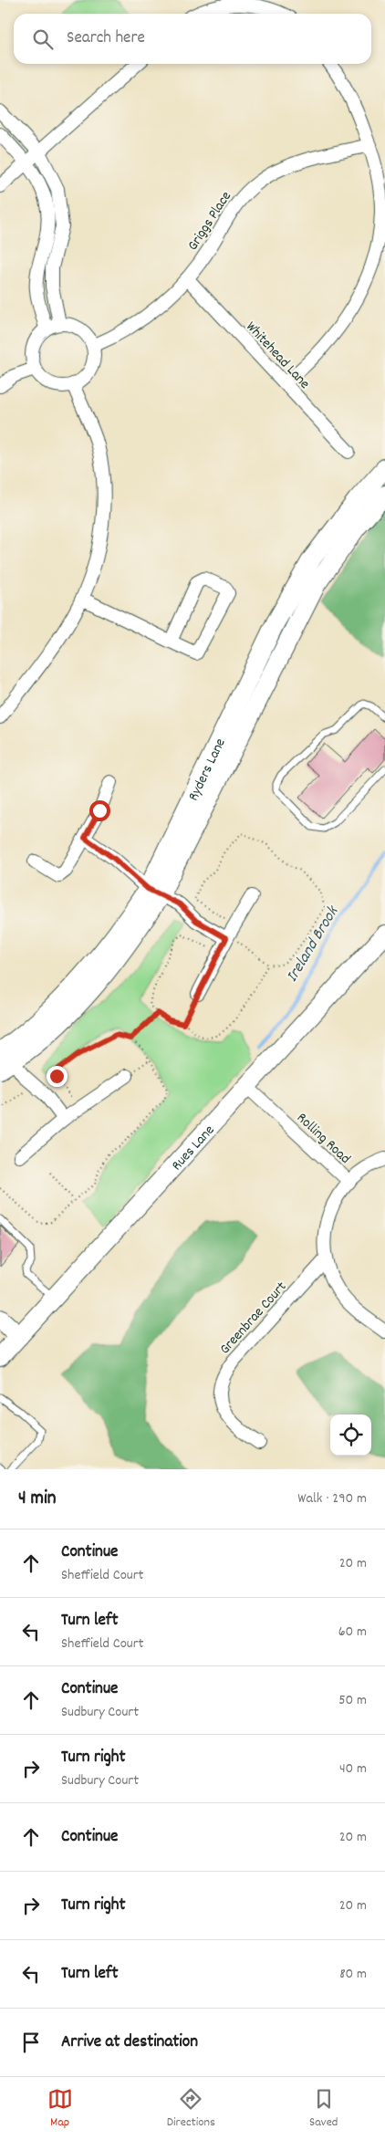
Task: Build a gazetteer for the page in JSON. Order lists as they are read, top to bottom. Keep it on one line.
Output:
{"streets":{"main road":["Ryders Lane","Rues Lane"],"street":["Griggs Place","Whitehead Lane","Rolling Road","Greenbrae Court"]},"crossings":[["Griggs Place","Whitehead Lane"],["Rolling Road","Rues Lane"]],"water":["Ireland Brook"],"page":{"search":"Search here","heading":["4 min","Walk · 290 m"],"list":[["Continue","Sheffield Court","20 m"],["Turn left","Sheffield Court","60 m"],["Continue","Sudbury Court","50 m"],["Turn right","Sudbury Court","40 m"],["Continue","20 m"],["Turn right","20 m"],["Turn left","80 m"],"Arrive at destination"],"nav":["Map","Directions","Saved"]}}
